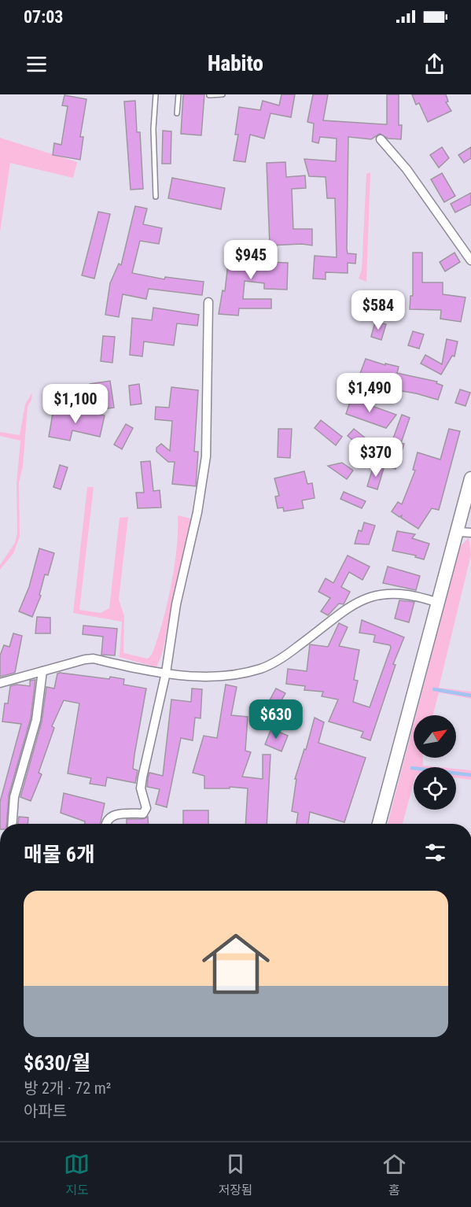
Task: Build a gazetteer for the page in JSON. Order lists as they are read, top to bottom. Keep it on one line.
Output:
{"north":"top right","page":{"status":"07:03","header":"Habito","price":["$945","$584","$1,490","$1,100","$370","$630"],"heading":"매물 6개","list":[{"name":"$630/월","note":"방 2개 · 72 m² · 아파트"}],"tabs":["지도","저장됨","홈"]}}
